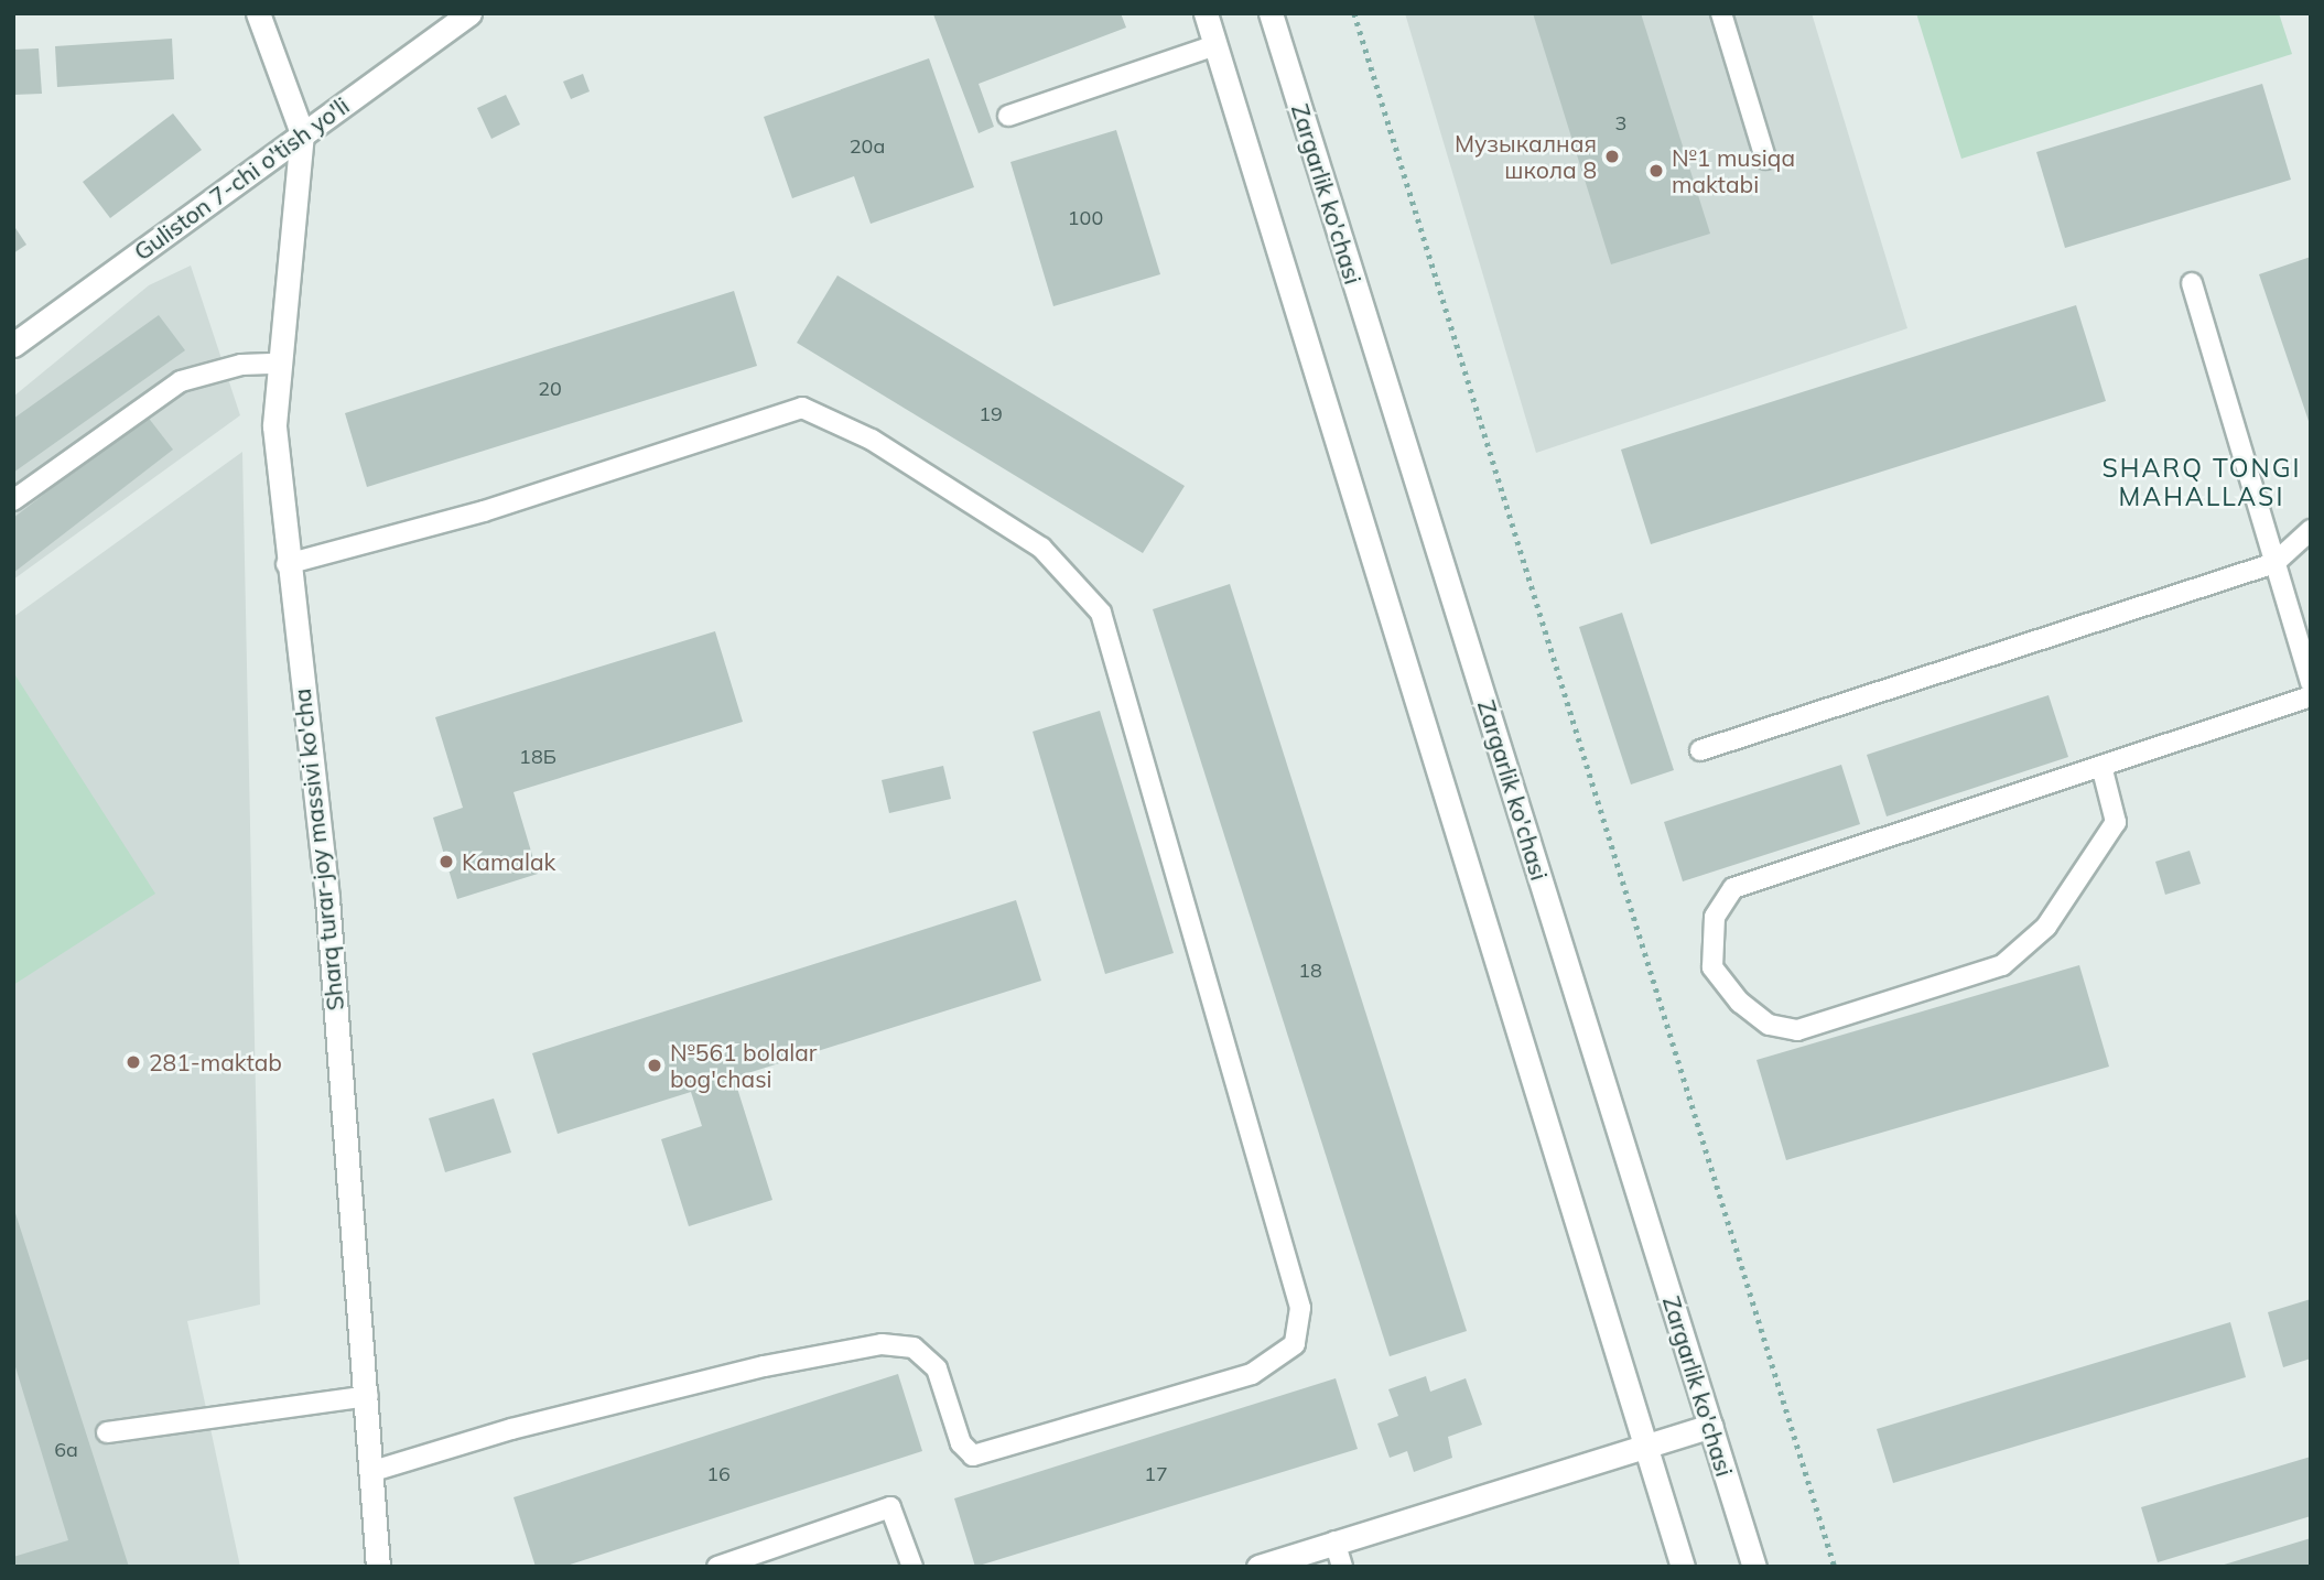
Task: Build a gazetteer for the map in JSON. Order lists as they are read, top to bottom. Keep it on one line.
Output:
{"streets":{"street":["Guliston 7-chi o'tish yo'li","Zargarlik ko'chasi","Sharq turar-joy massivi ko'cha"]},"crossings":[["Guliston 7-chi o'tish yo'li","Sharq turar-joy massivi ko'cha"]],"districts":["SHARQ TONGI MAHALLASI"],"places":["Музыкалная школа 8","№1 musiqa maktabi","Kamalak","281-maktab","№561 bolalar bog'chasi"],"house_numbers":["3","20a","100","20","19","18Б","18","6a","16","17"]}
